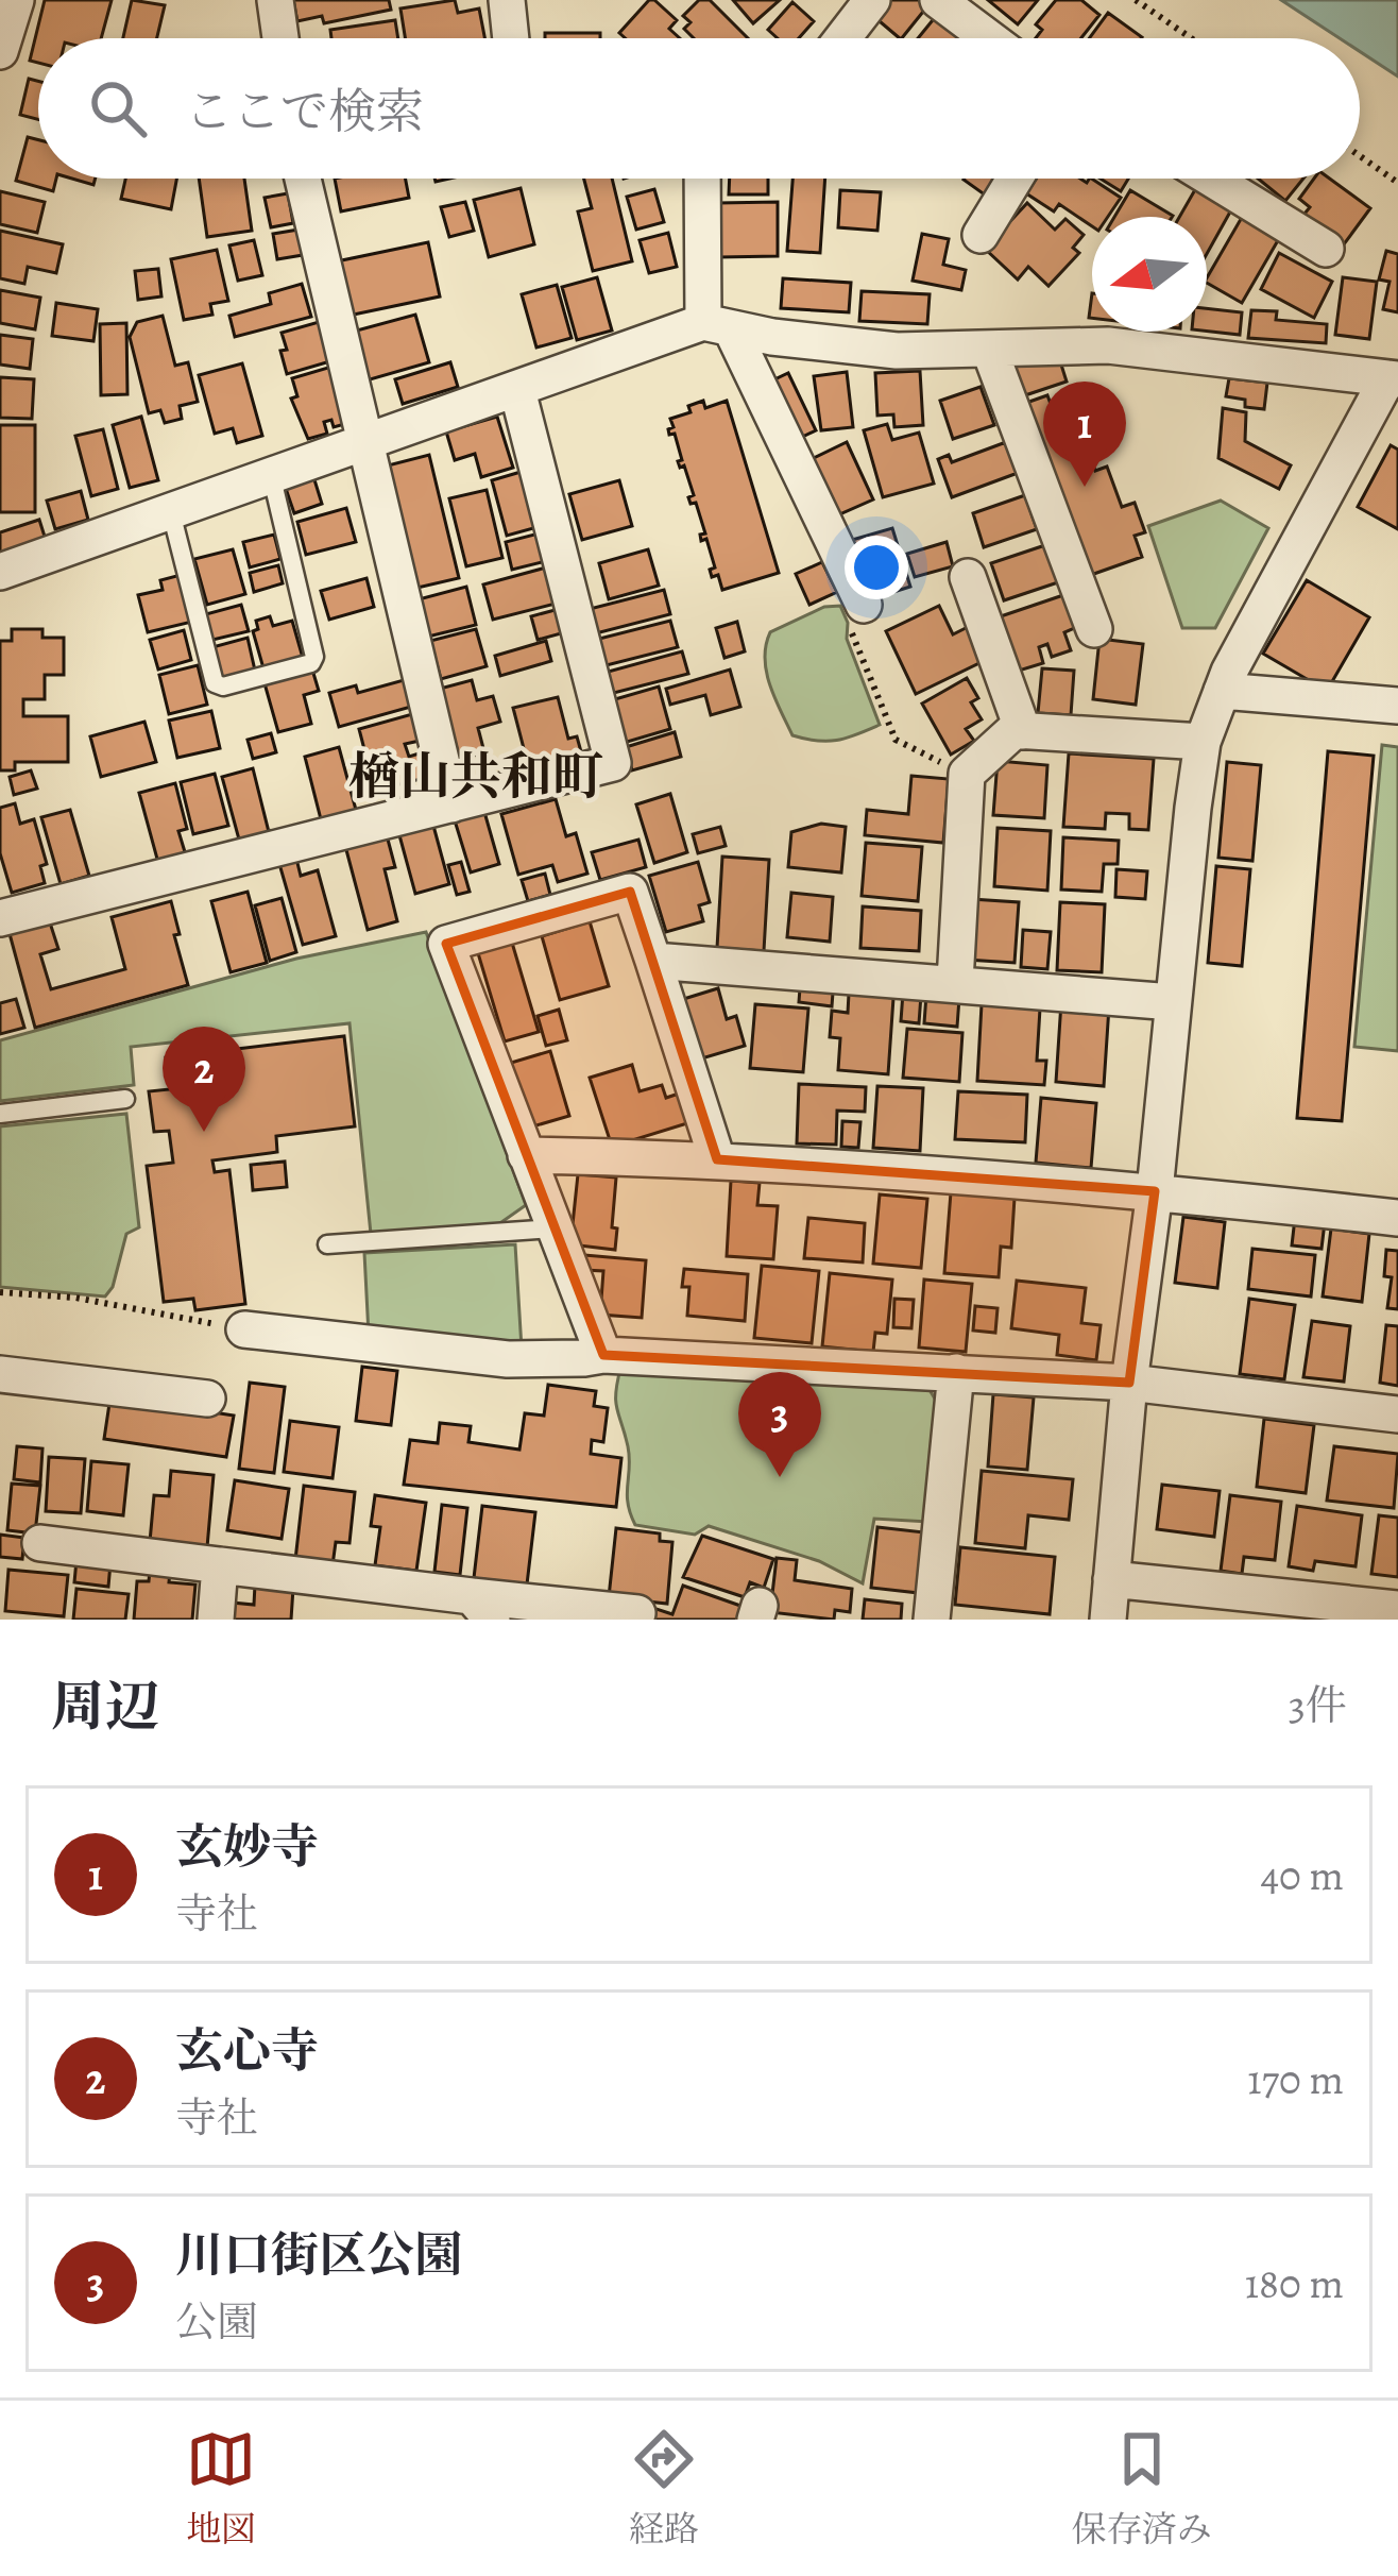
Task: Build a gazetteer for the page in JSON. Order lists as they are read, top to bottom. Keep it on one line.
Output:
{"districts":["楢山共和町"],"north":"left","page":{"search":"ここで検索","pins":["1","2","3"],"heading":["周辺","3件"],"list":[{"mark":"1","name":"玄妙寺","note":"寺社","value":"40 m"},{"mark":"2","name":"玄心寺","note":"寺社","value":"170 m"},{"mark":"3","name":"川口街区公園","note":"公園","value":"180 m"}],"nav":["地図","経路","保存済み"]}}
